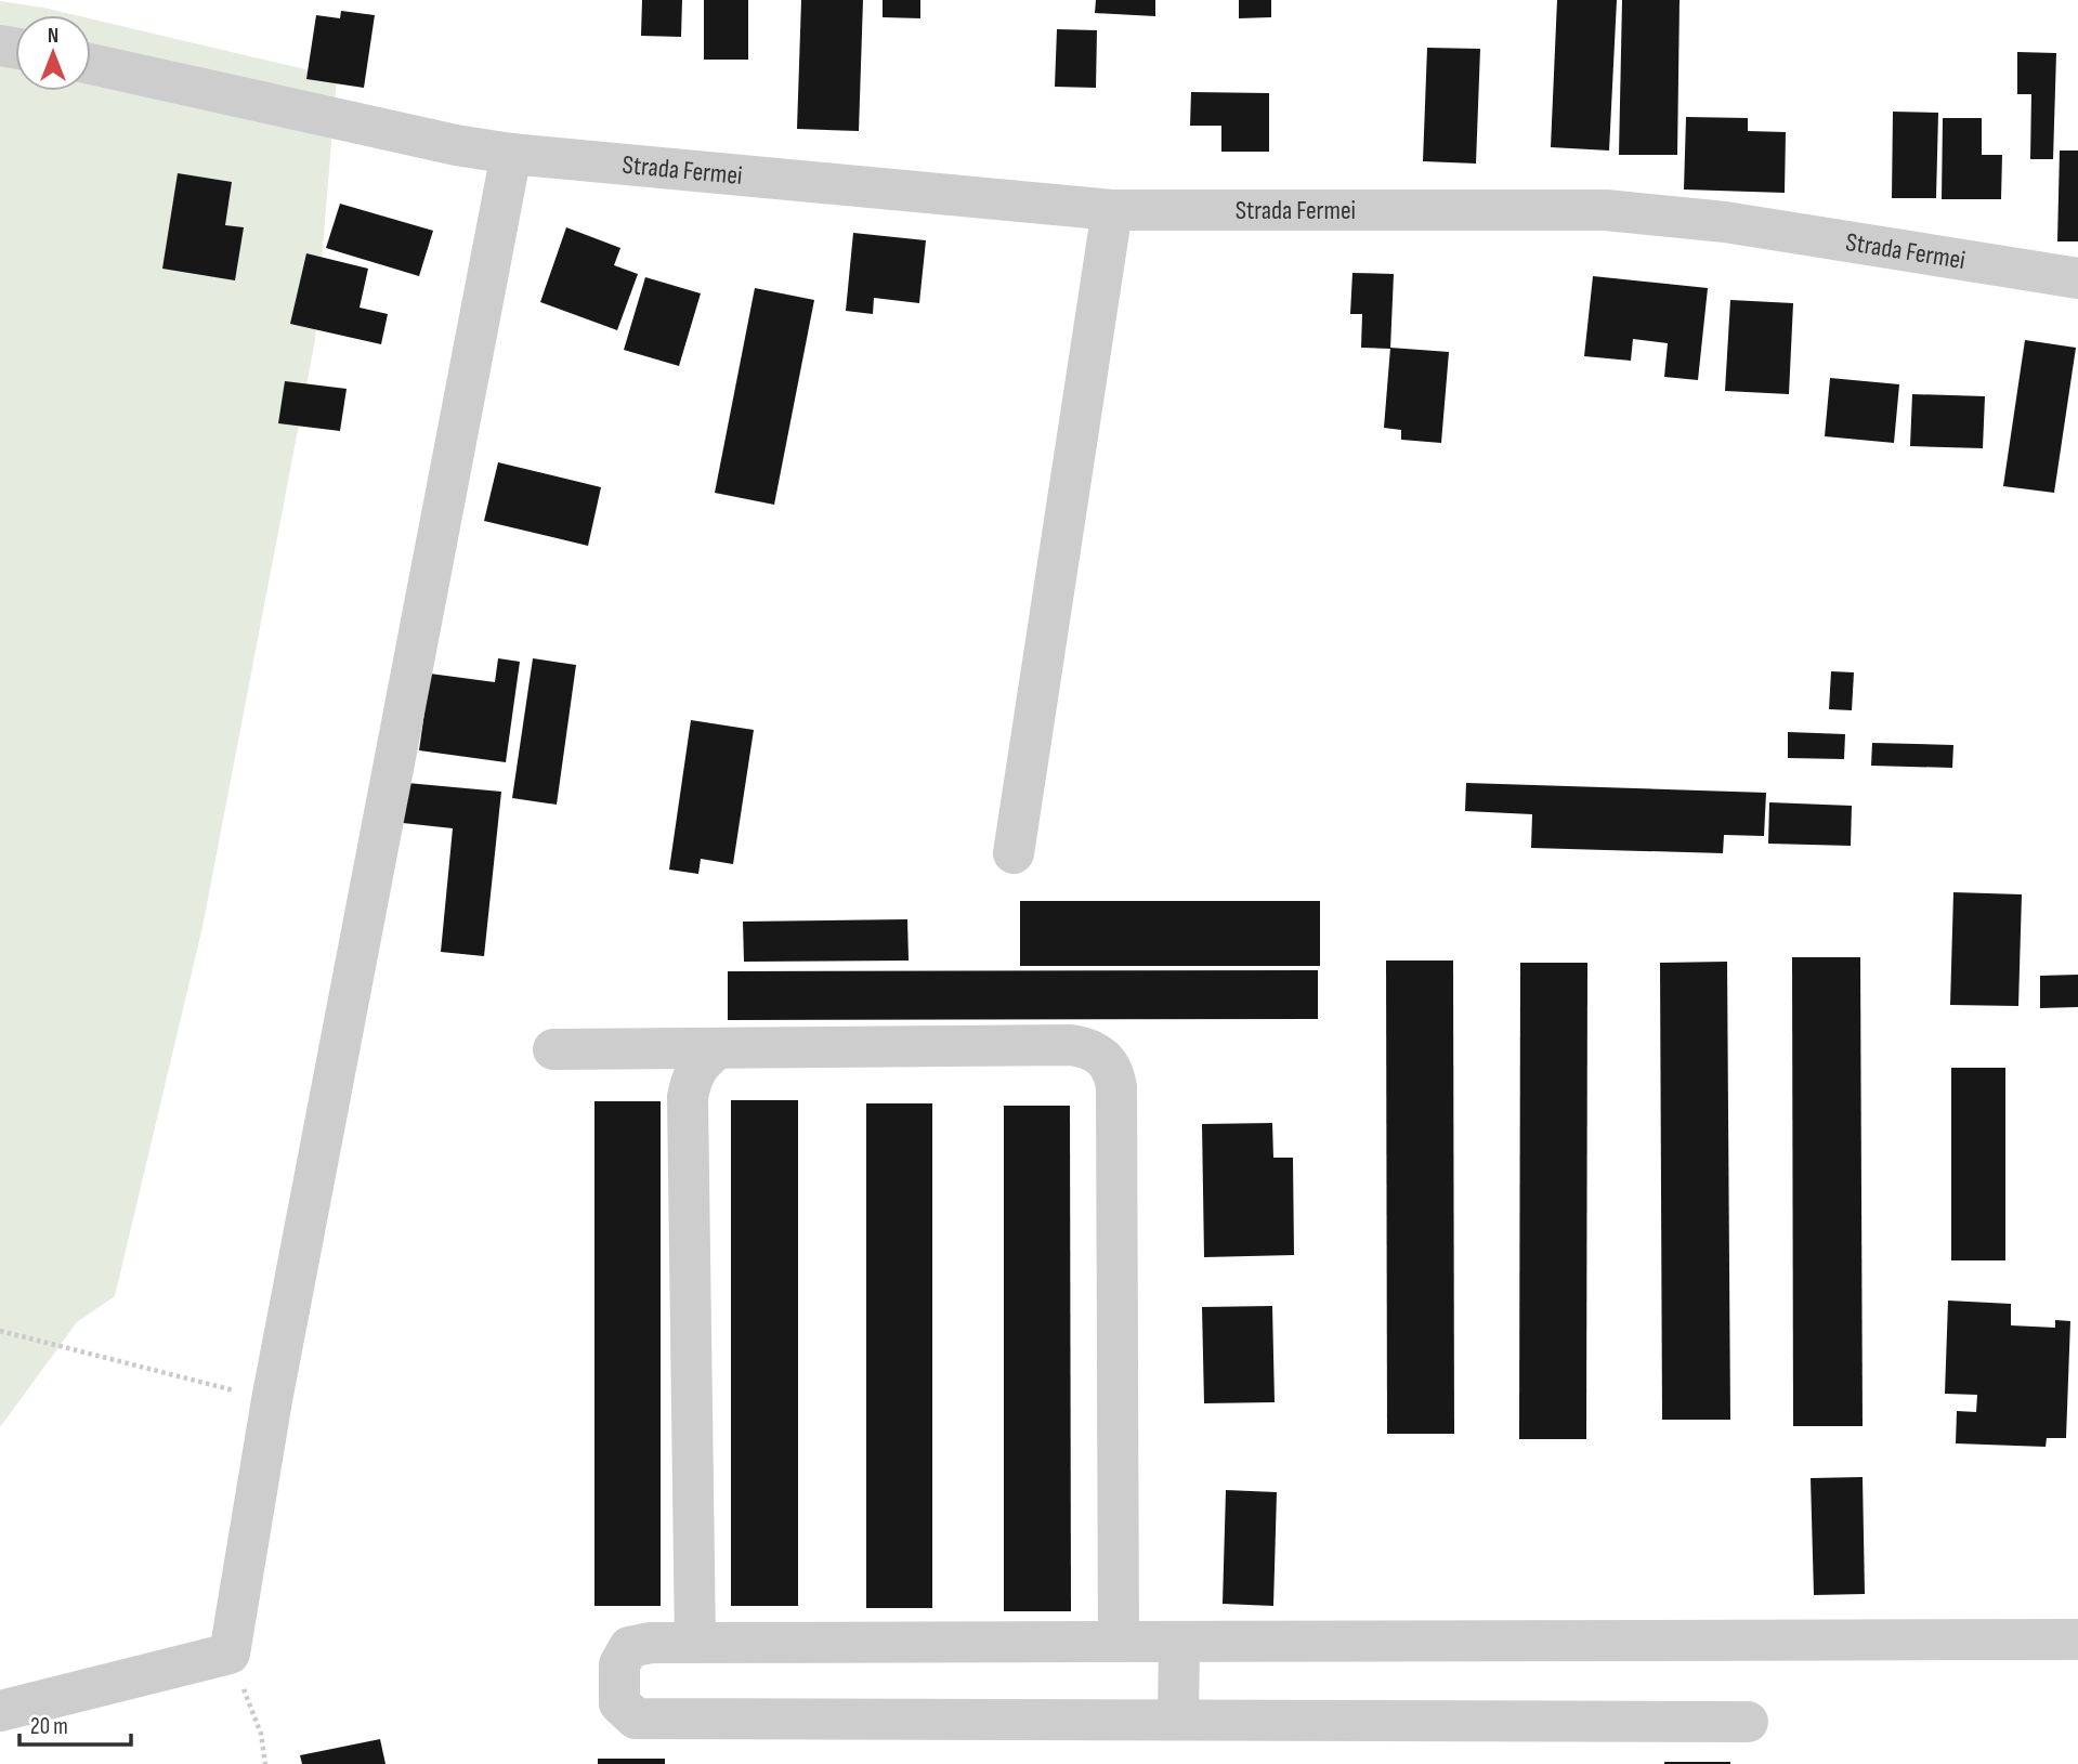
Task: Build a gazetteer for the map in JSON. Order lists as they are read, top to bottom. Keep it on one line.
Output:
{"streets":{"street":["Strada Fermei"]},"scale_bar":"20 m","north":"top"}
